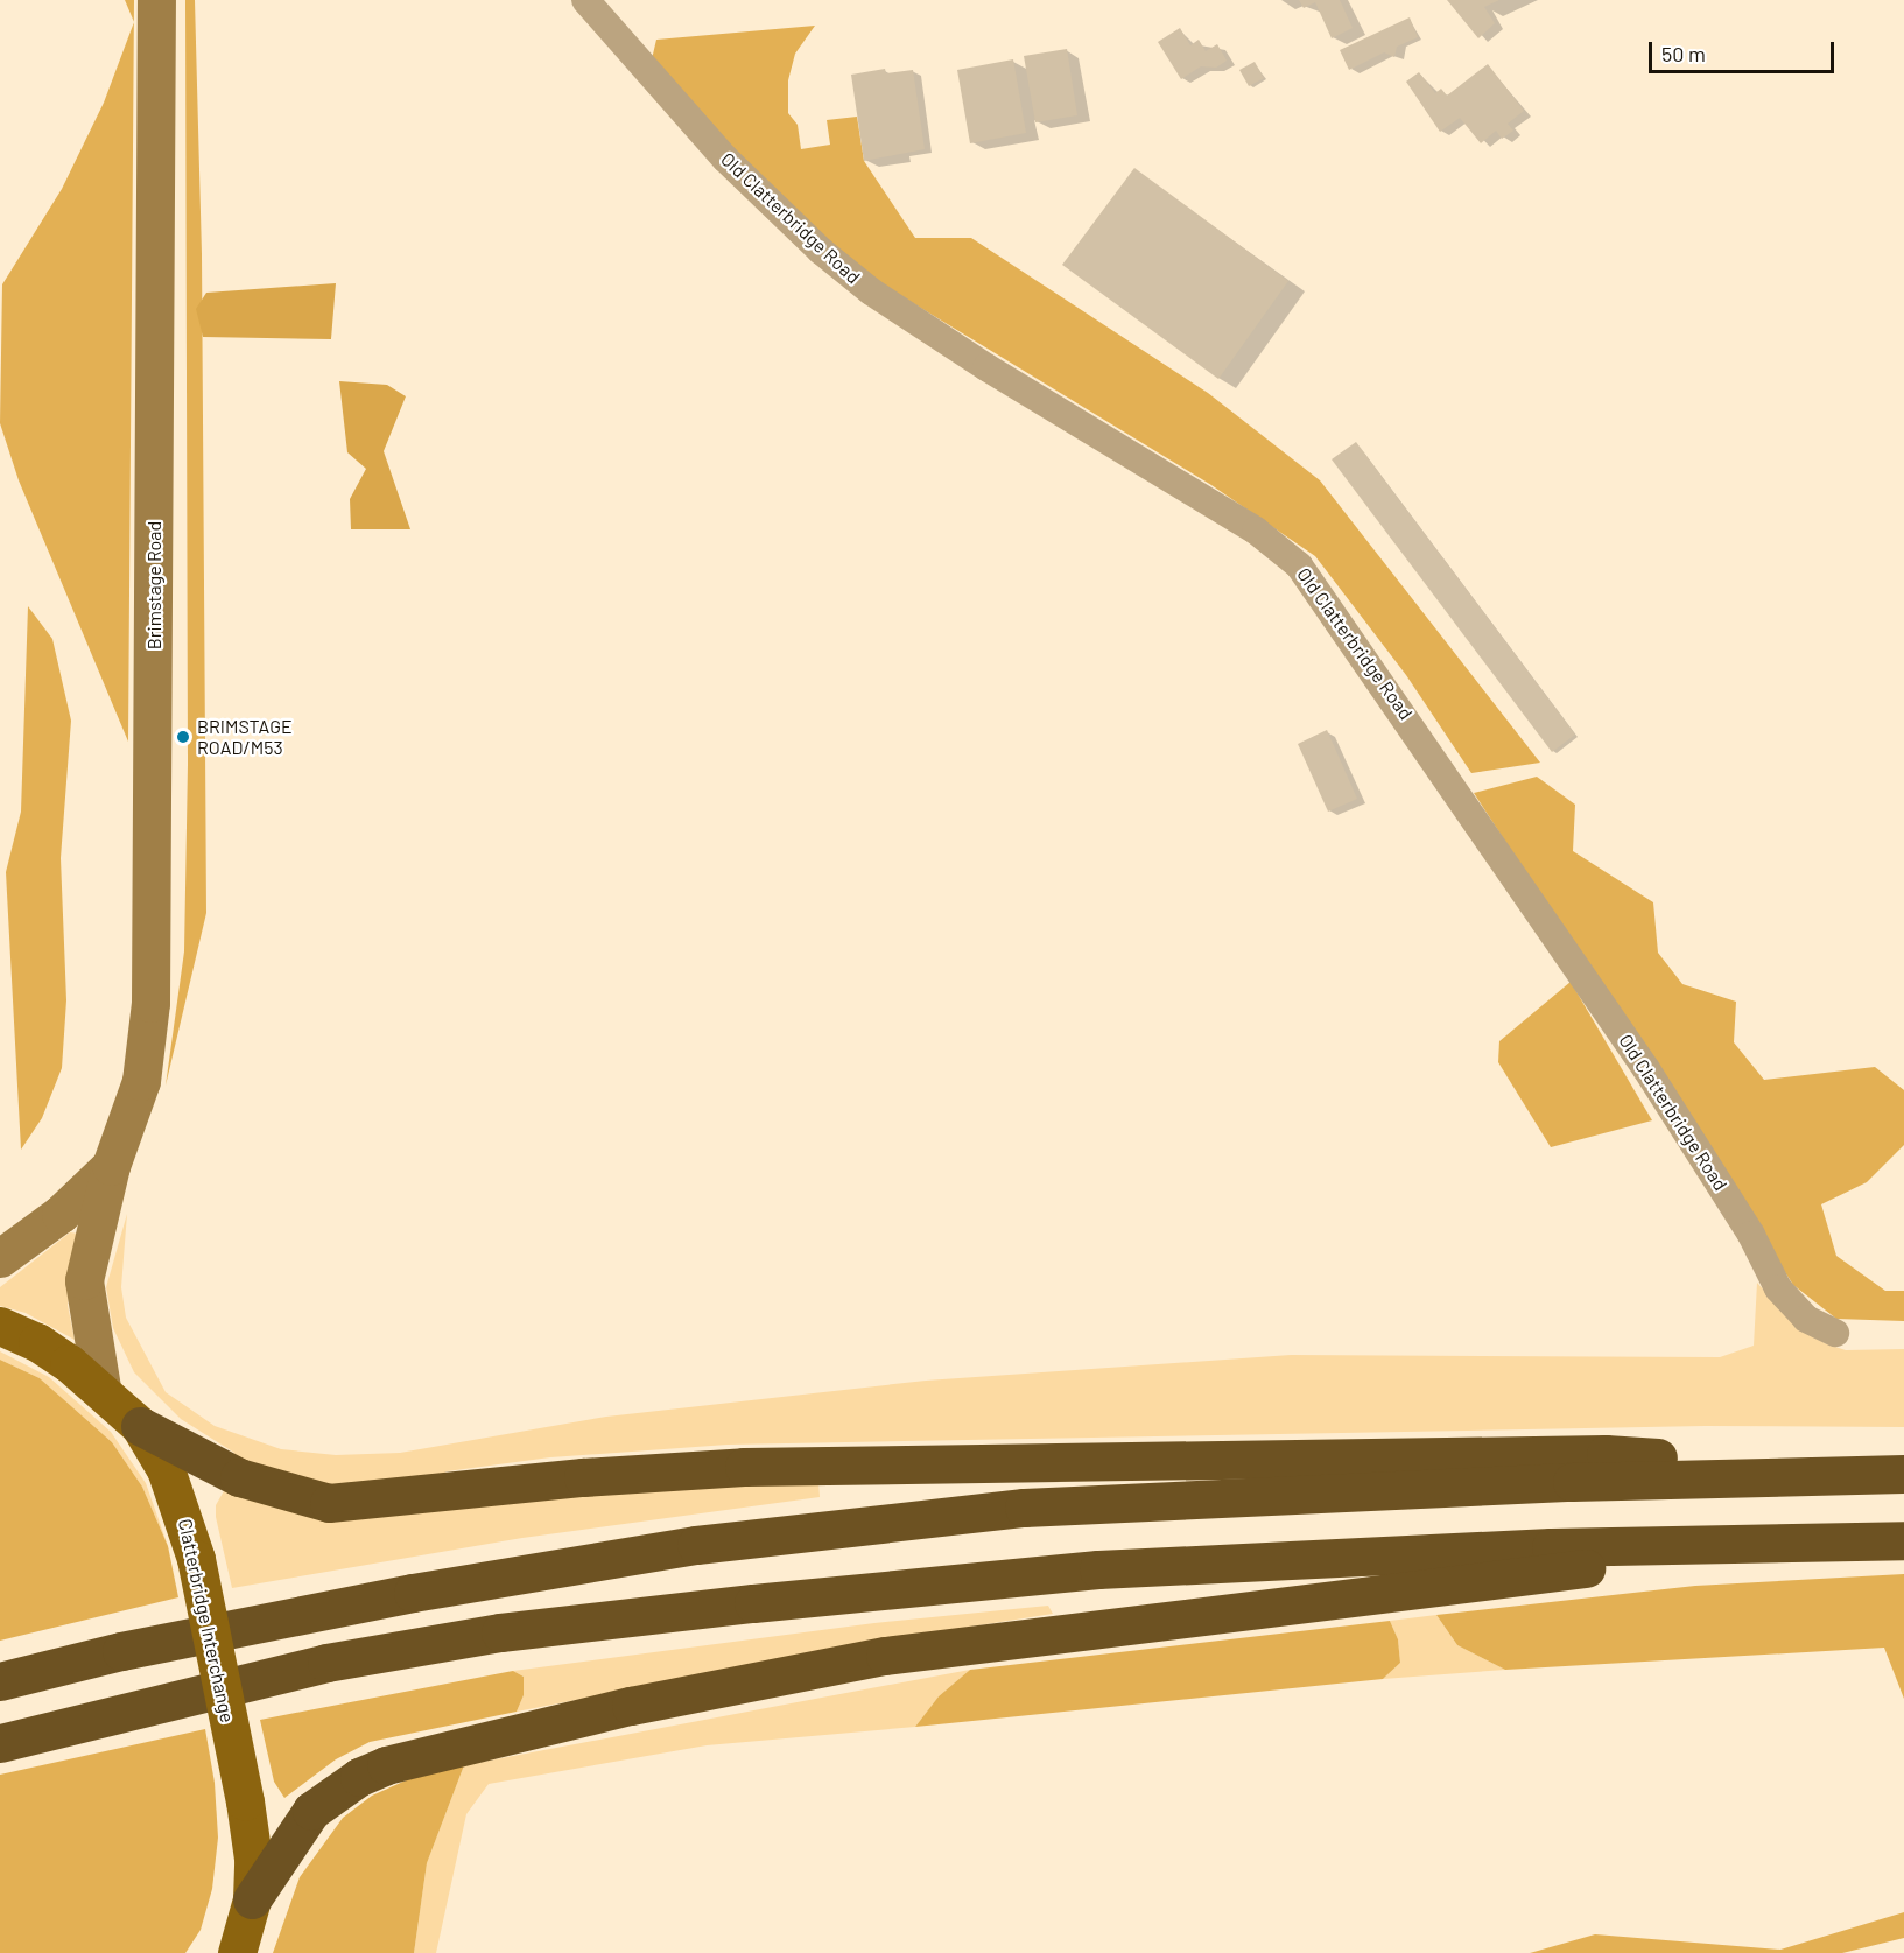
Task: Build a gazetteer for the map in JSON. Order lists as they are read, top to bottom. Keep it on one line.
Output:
{"streets":{"main road":["Brimstage Road","Clatterbridge Interchange"],"street":["Old Clatterbridge Road"]},"crossings":[["Brimstage Road","Clatterbridge Interchange"]],"places":["BRIMSTAGE ROAD/M53"],"scale_bar":"50 m"}
